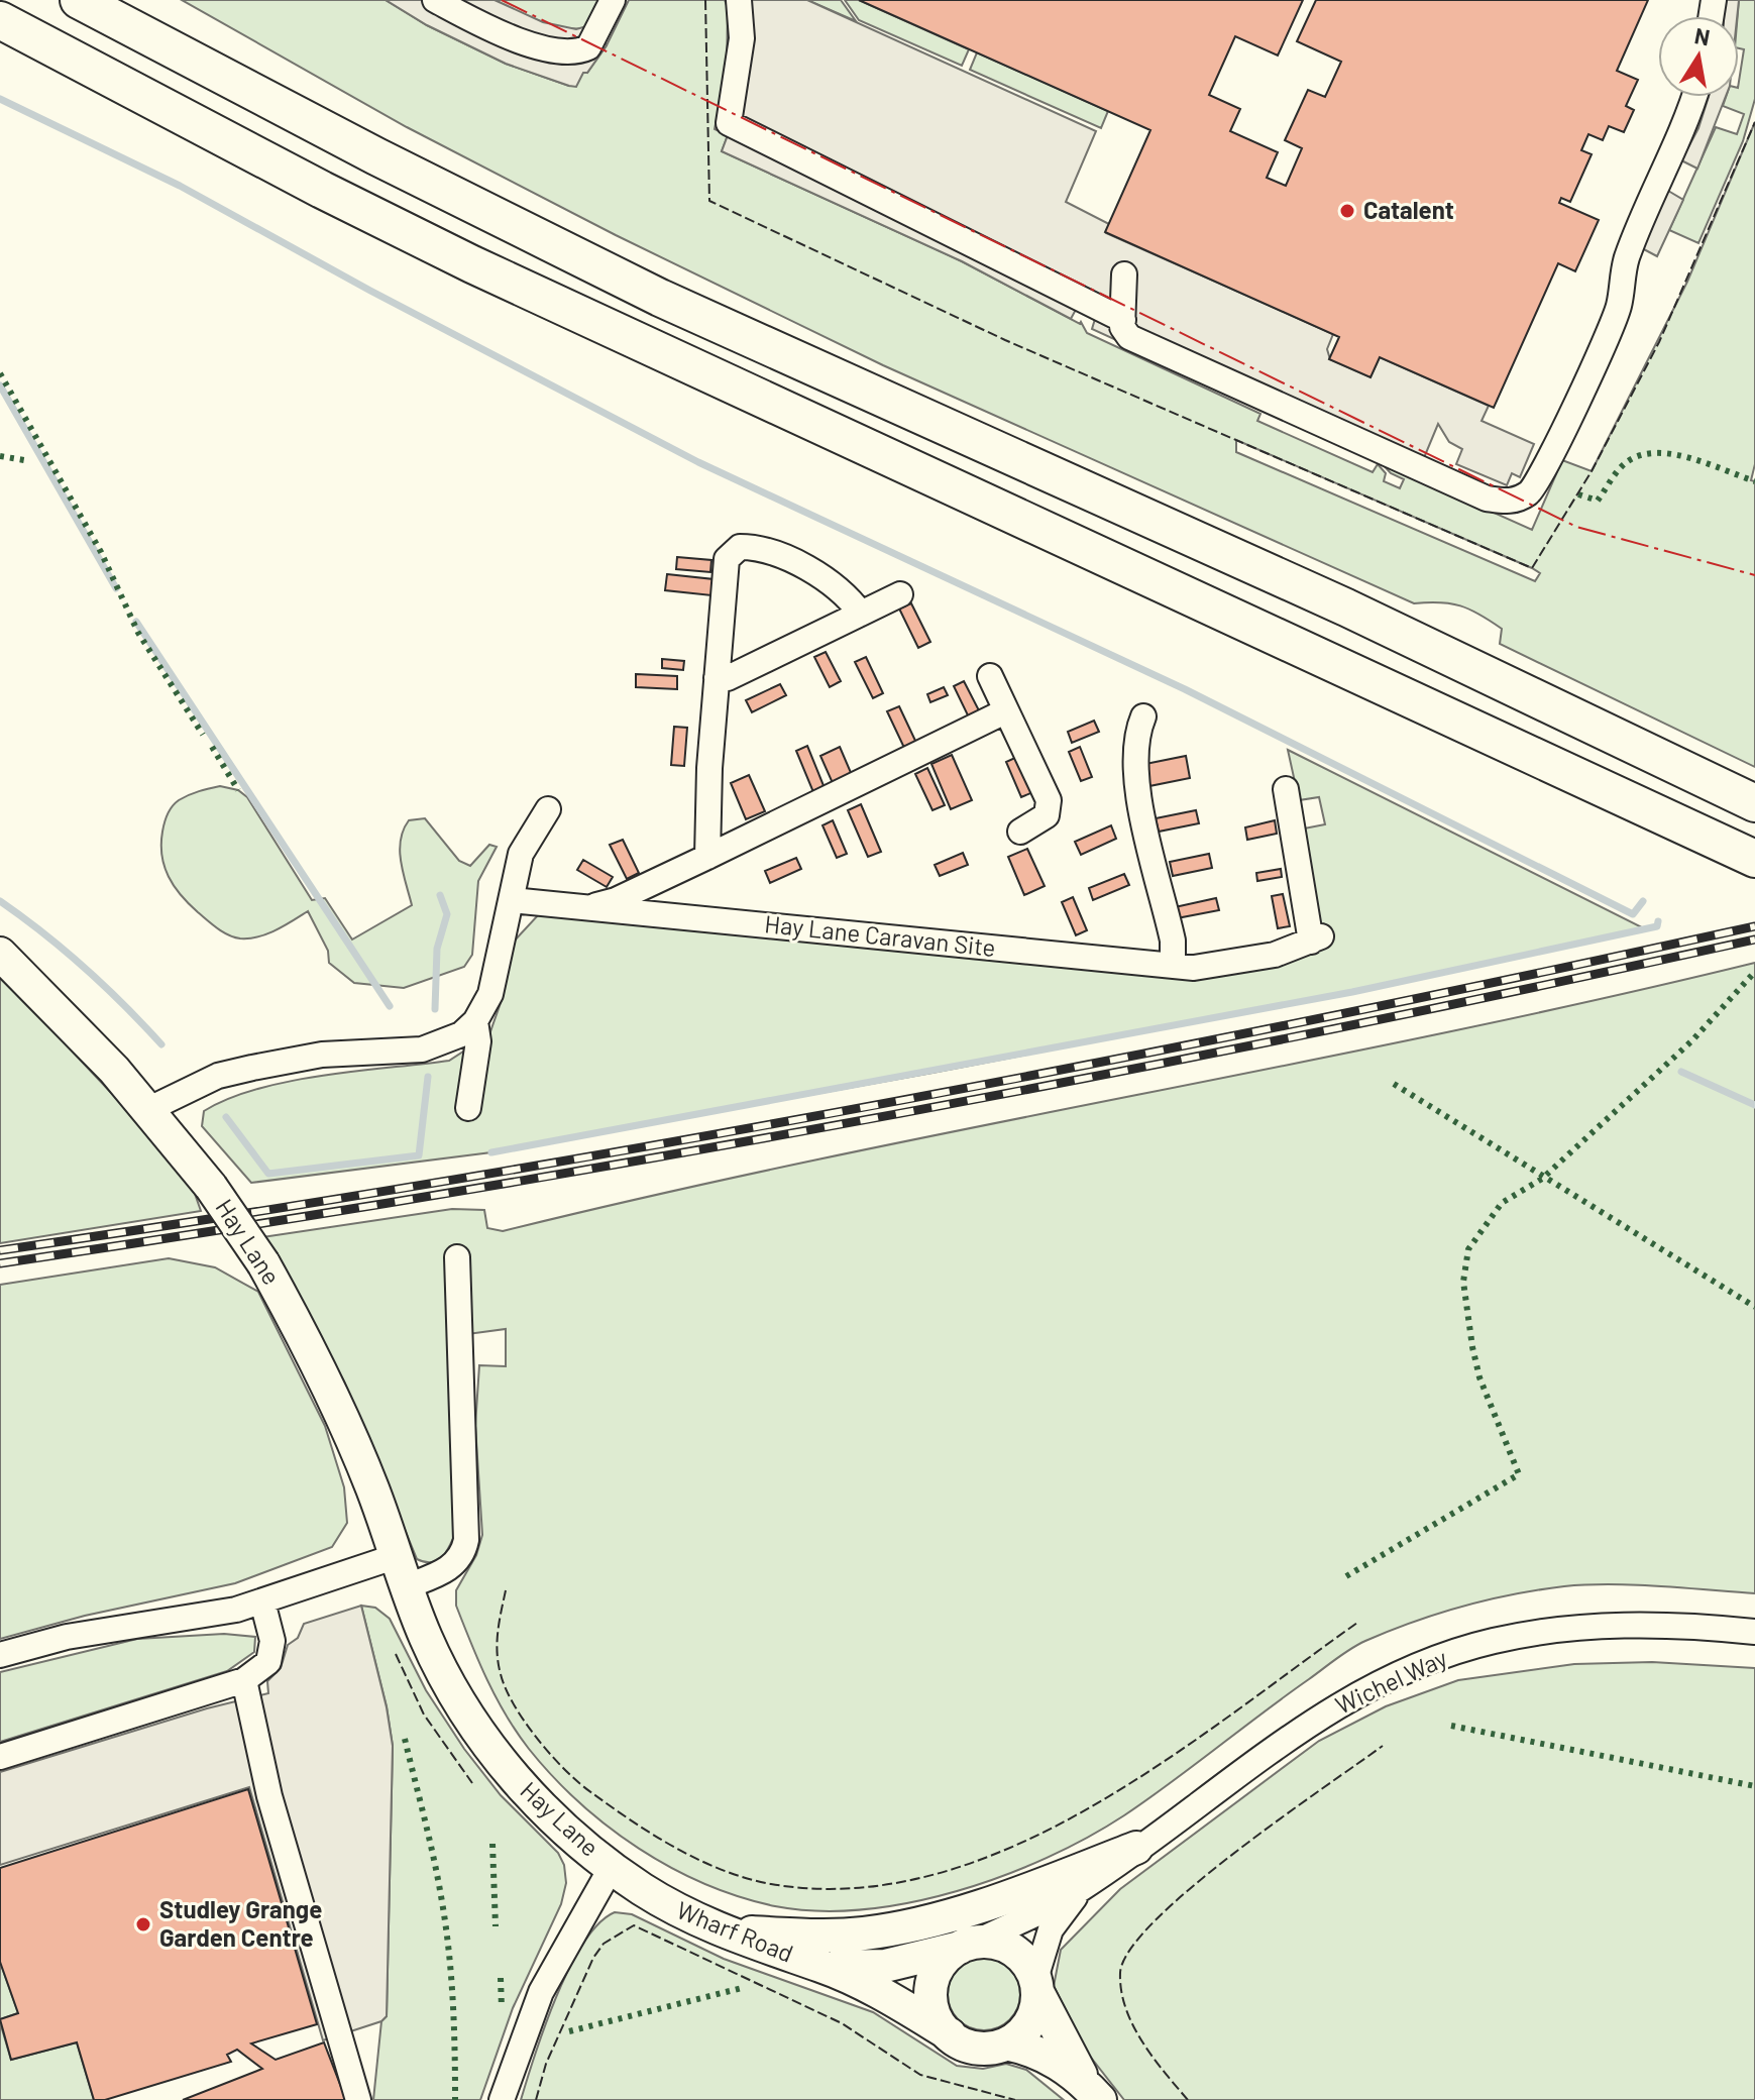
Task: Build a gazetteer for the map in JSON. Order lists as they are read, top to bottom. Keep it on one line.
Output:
{"streets":{"main road":["Hay Lane","Wharf Road"],"street":["Hay Lane Caravan Site","Wichel Way"]},"crossings":[["Hay Lane","Wharf Road"],["Wichel Way","Wharf Road"]],"places":["Catalent","Studley Grange Garden Centre"],"north":"top"}
